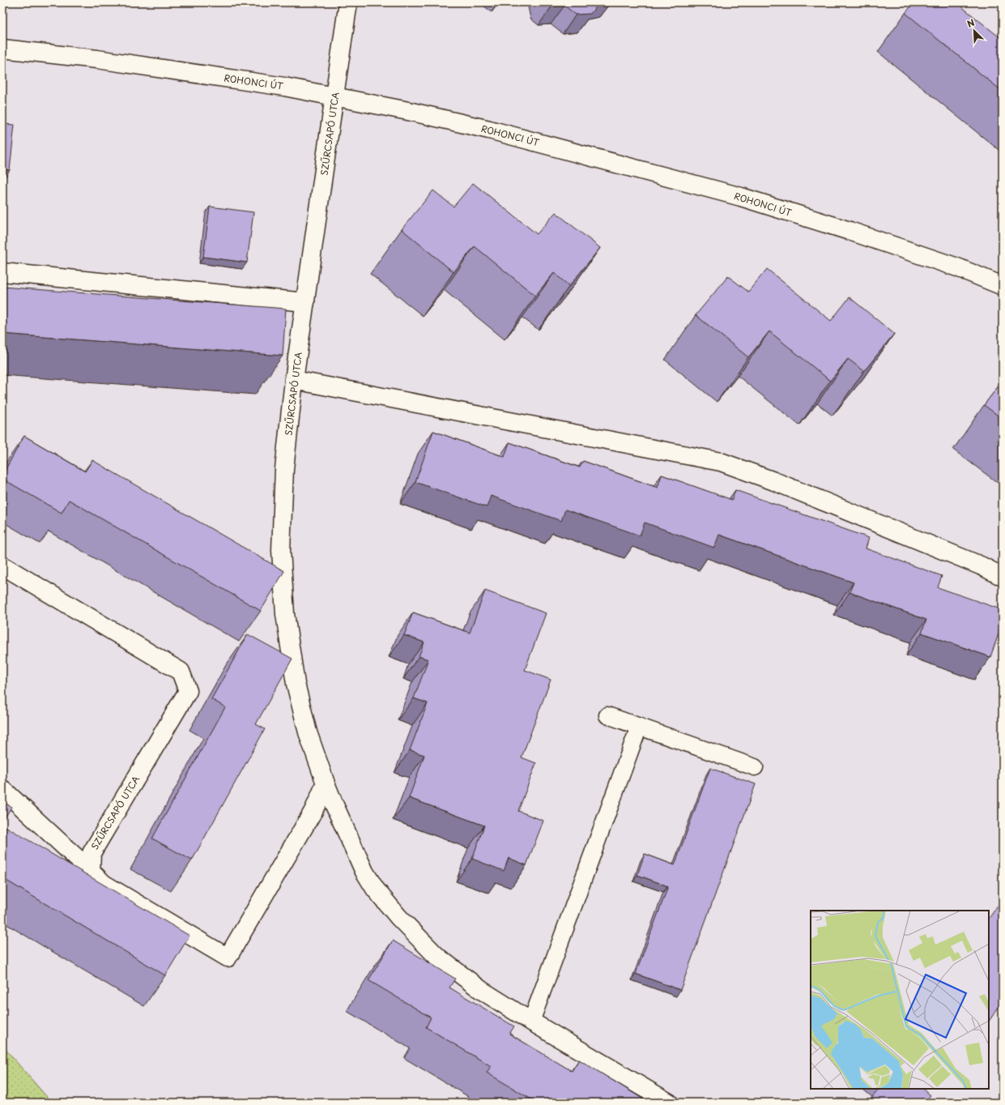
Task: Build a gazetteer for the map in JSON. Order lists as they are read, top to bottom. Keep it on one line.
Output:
{"streets":{"street":["ROHONCI ÚT","SZŰRCSAPÓ UTCA"]},"crossings":[["ROHONCI ÚT","SZŰRCSAPÓ UTCA"]],"north":"top left"}
